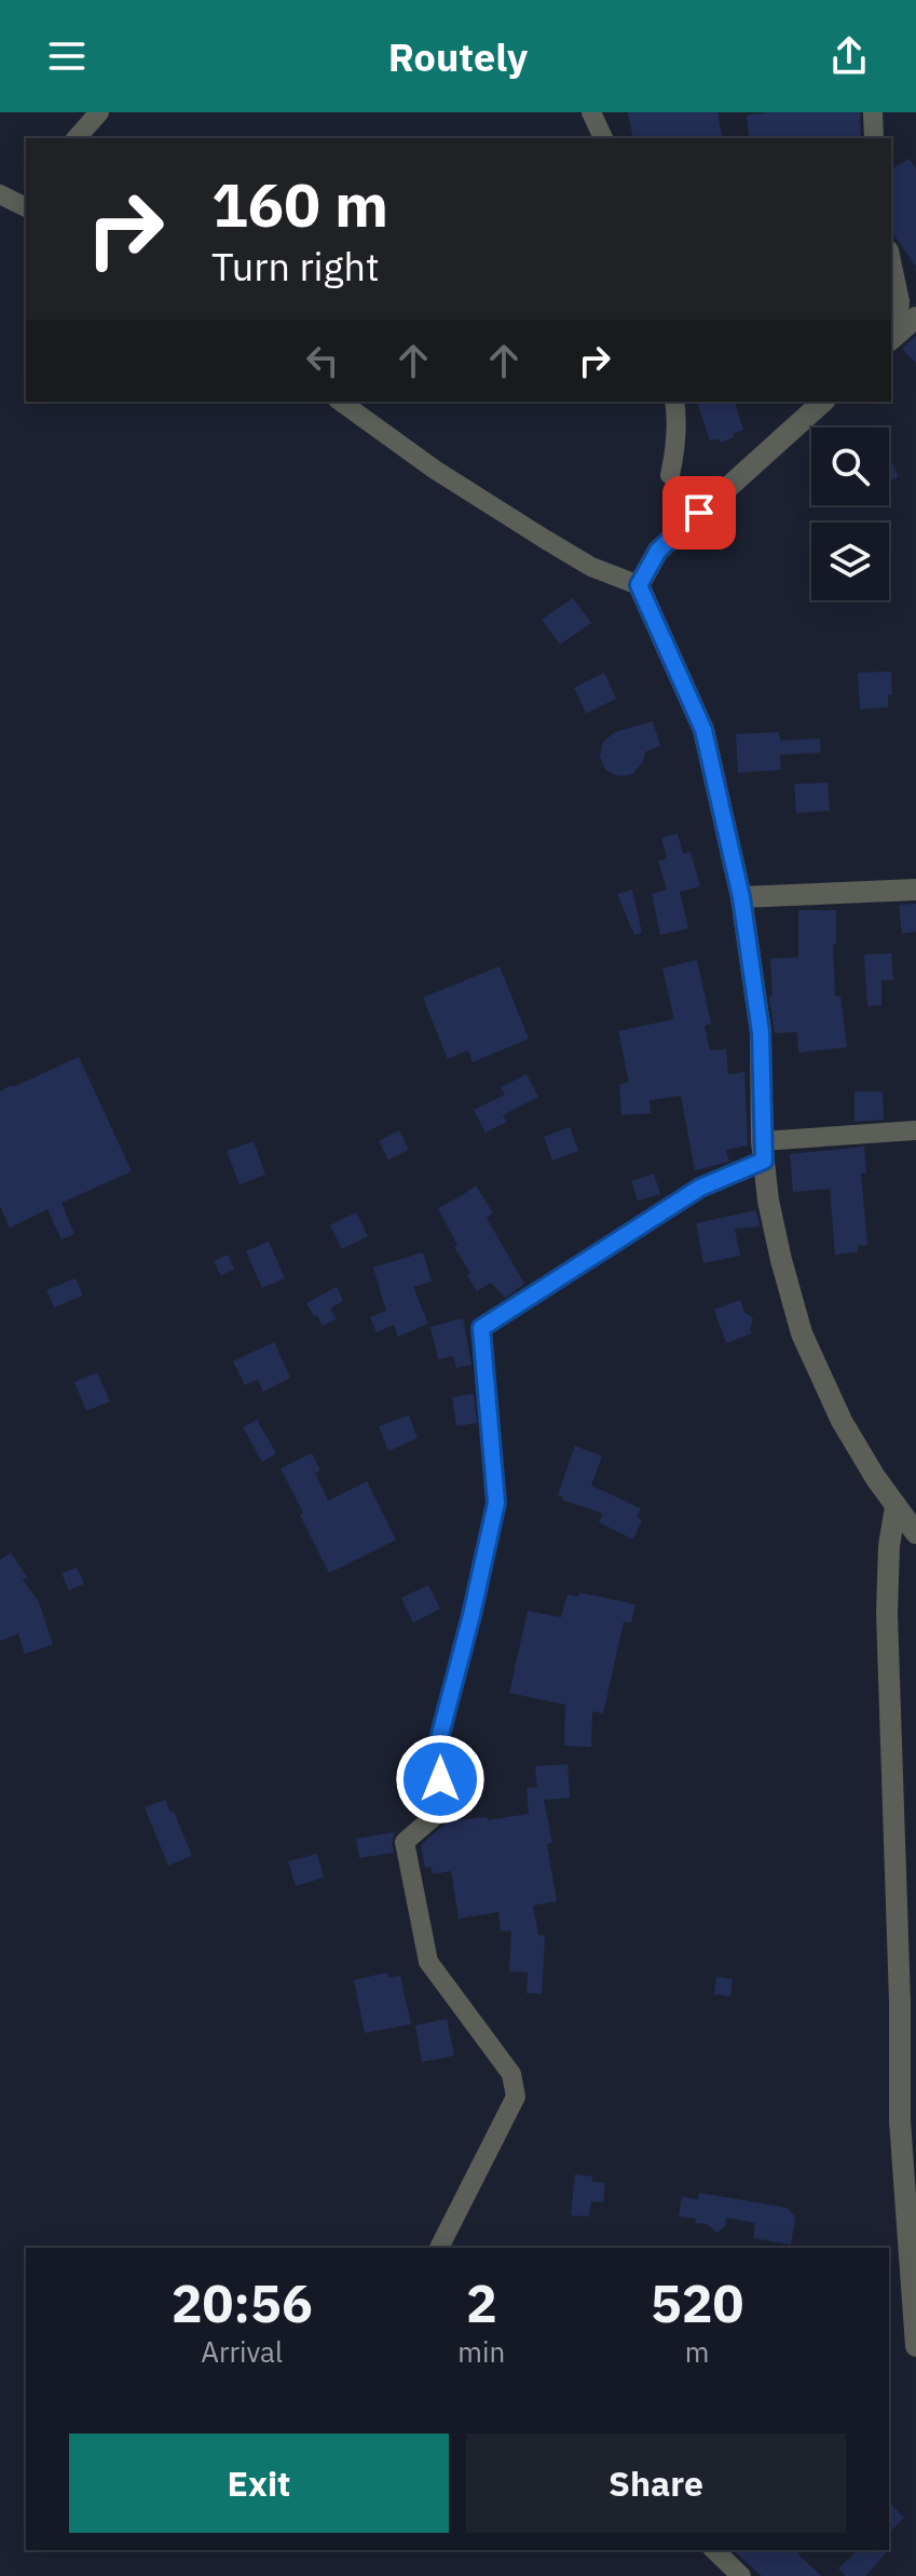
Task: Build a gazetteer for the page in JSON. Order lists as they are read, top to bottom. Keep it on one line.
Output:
{"page":{"header":"Routely","turn":["160 m","Turn right"],"eta":["20:56","Arrival","2","min","520","m"],"buttons":["Exit","Share"]}}
